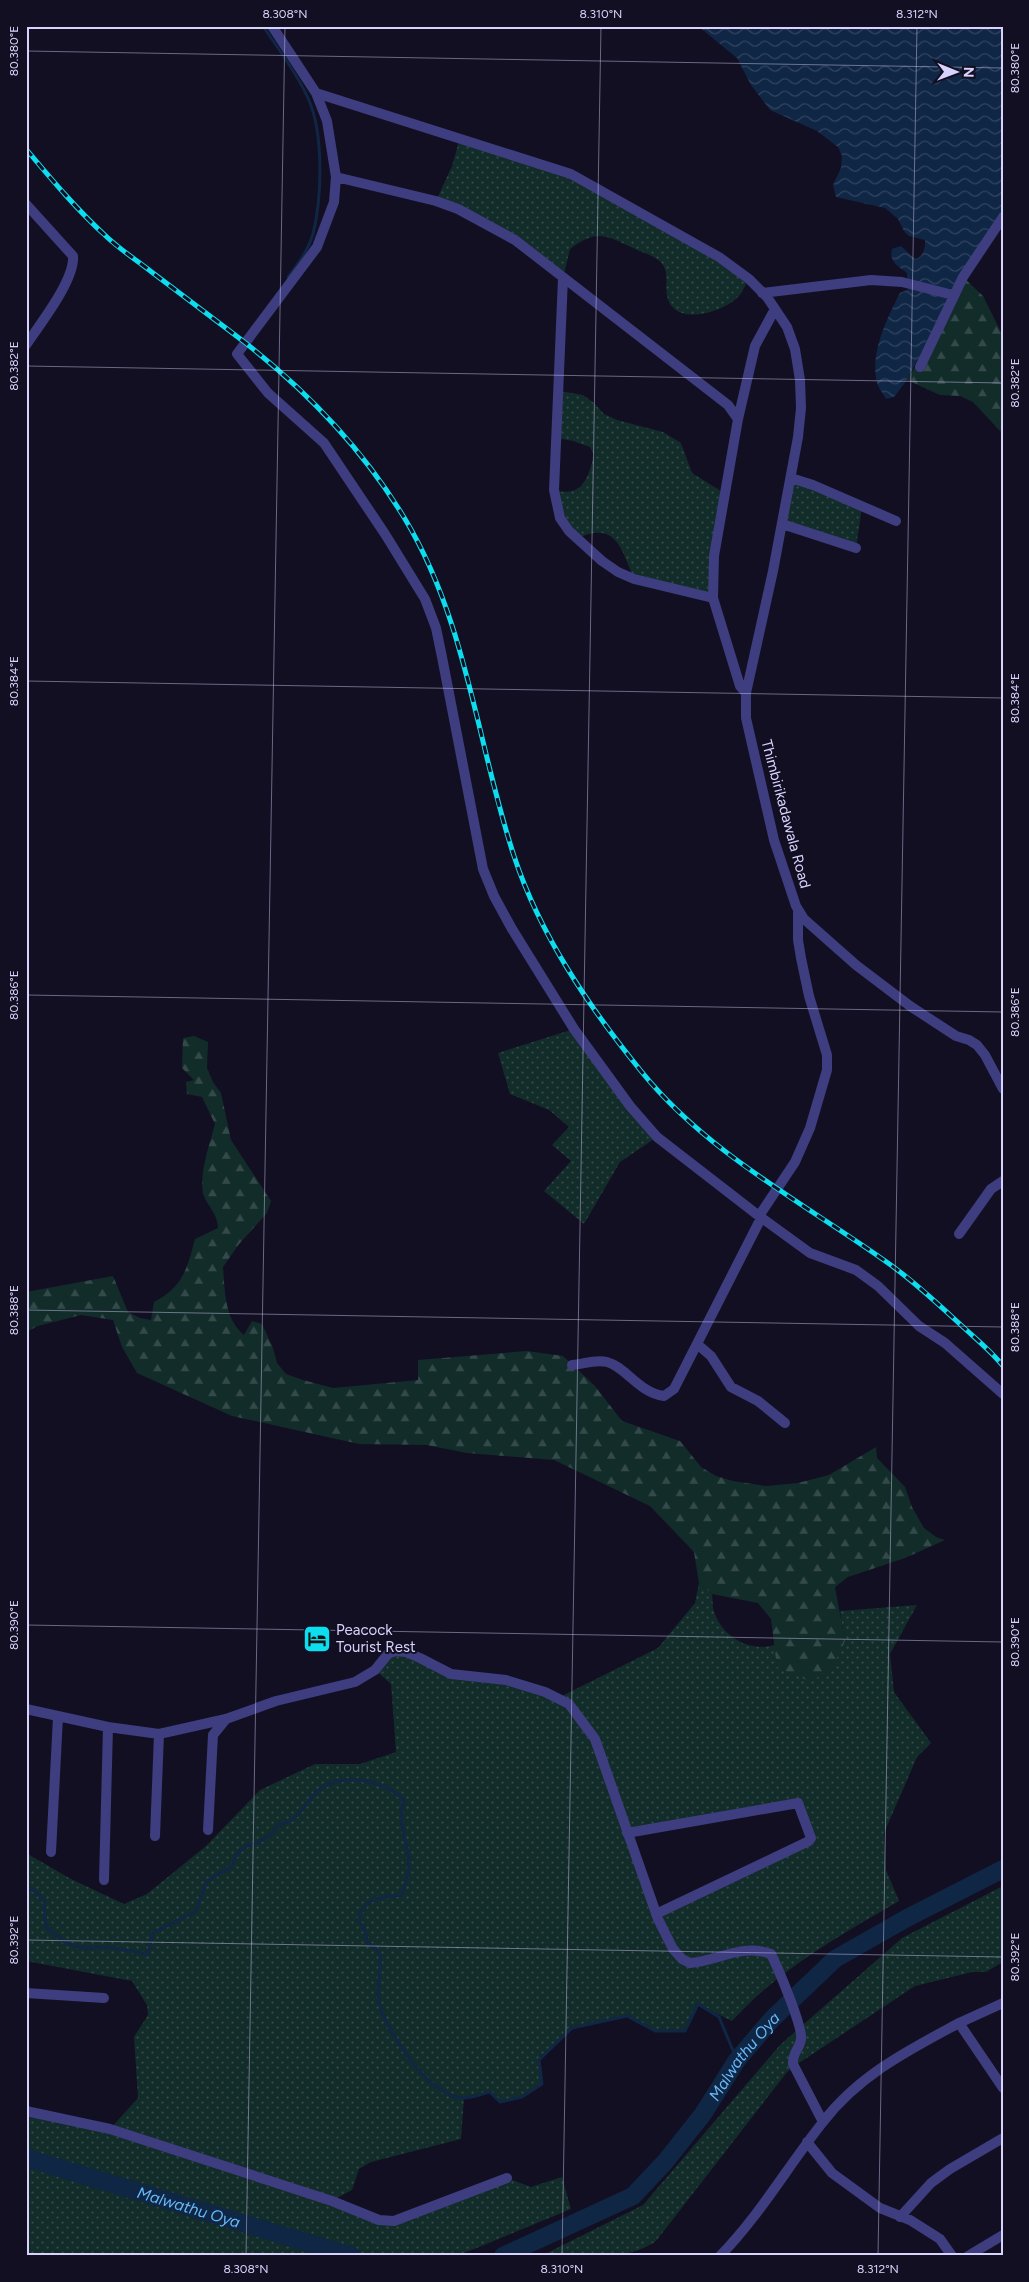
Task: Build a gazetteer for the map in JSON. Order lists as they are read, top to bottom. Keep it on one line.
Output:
{"streets":{"street":["Thimbirikadawala Road"]},"water":["Malwathu Oya"],"places":{"hotel":["Peacock Tourist Rest"]},"north":"right","coordinates":["8.308°N","8.310°N","8.312°N","80.380°E","80.382°E","80.384°E","80.386°E","80.388°E","80.390°E","80.392°E"]}
